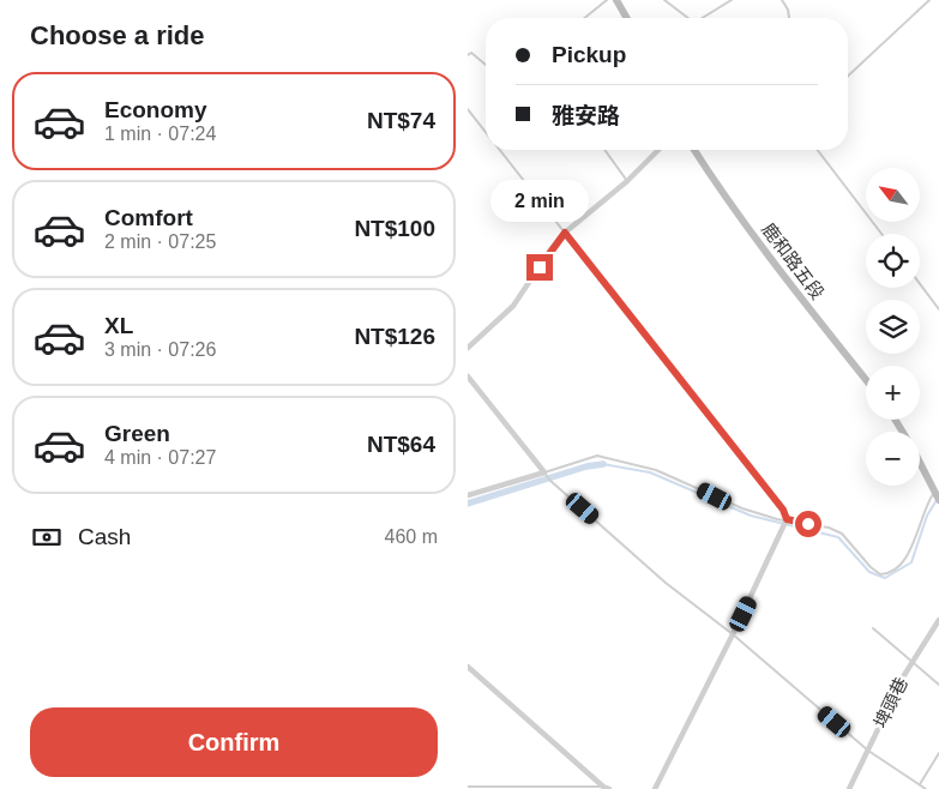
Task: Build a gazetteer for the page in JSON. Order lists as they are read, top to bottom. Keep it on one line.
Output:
{"streets":{"main road":["鹿和路五段"],"street":["埤頭巷"]},"north":"top left","page":{"heading":"Choose a ride","banner":["Pickup","雅安路"],"list":[{"name":"Economy","note":"1 min · 07:24","value":"NT$74"},{"name":"Comfort","note":"2 min · 07:25","value":"NT$100"},{"name":"XL","note":"3 min · 07:26","value":"NT$126"},{"name":"Green","note":"4 min · 07:27","value":"NT$64"}],"map_buttons":["+","−"],"bubble":"2 min","pay":["Cash","460 m"],"buttons":"Confirm"}}
